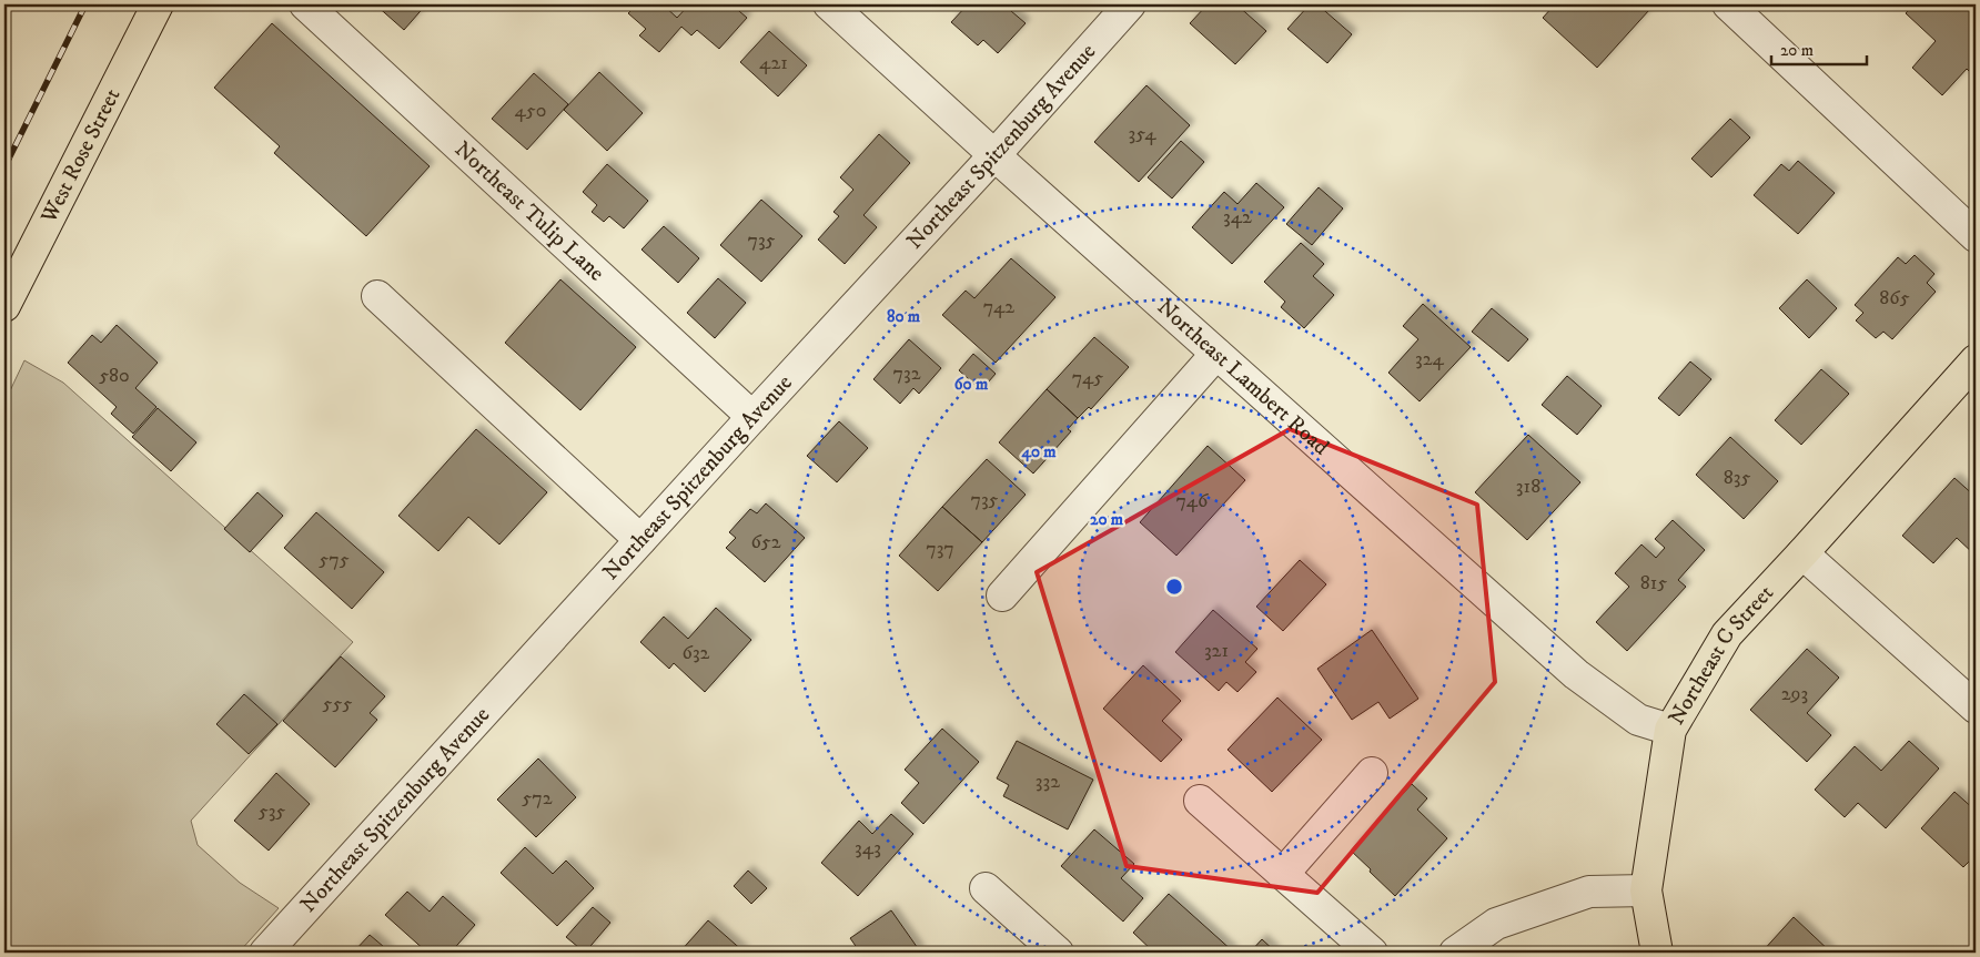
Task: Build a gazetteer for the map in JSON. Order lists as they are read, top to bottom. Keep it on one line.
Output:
{"streets":{"main road":["West Rose Street","Northeast C Street"],"street":["Northeast Spitzenburg Avenue","Northeast Tulip Lane","Northeast Lambert Road"]},"crossings":[["Northeast Spitzenburg Avenue","Northeast Tulip Lane"],["Northeast Spitzenburg Avenue","Northeast Lambert Road"],["Northeast Lambert Road","Northeast C Street"]],"house_numbers":["421","450","354","342","735","865","742","324","732","580","745","835","318","735","746","652","737","575","815","321","632","293","555","332","572","535","343"],"scale_bar":"20 m","rings":["80 m","60 m","40 m","20 m"]}
